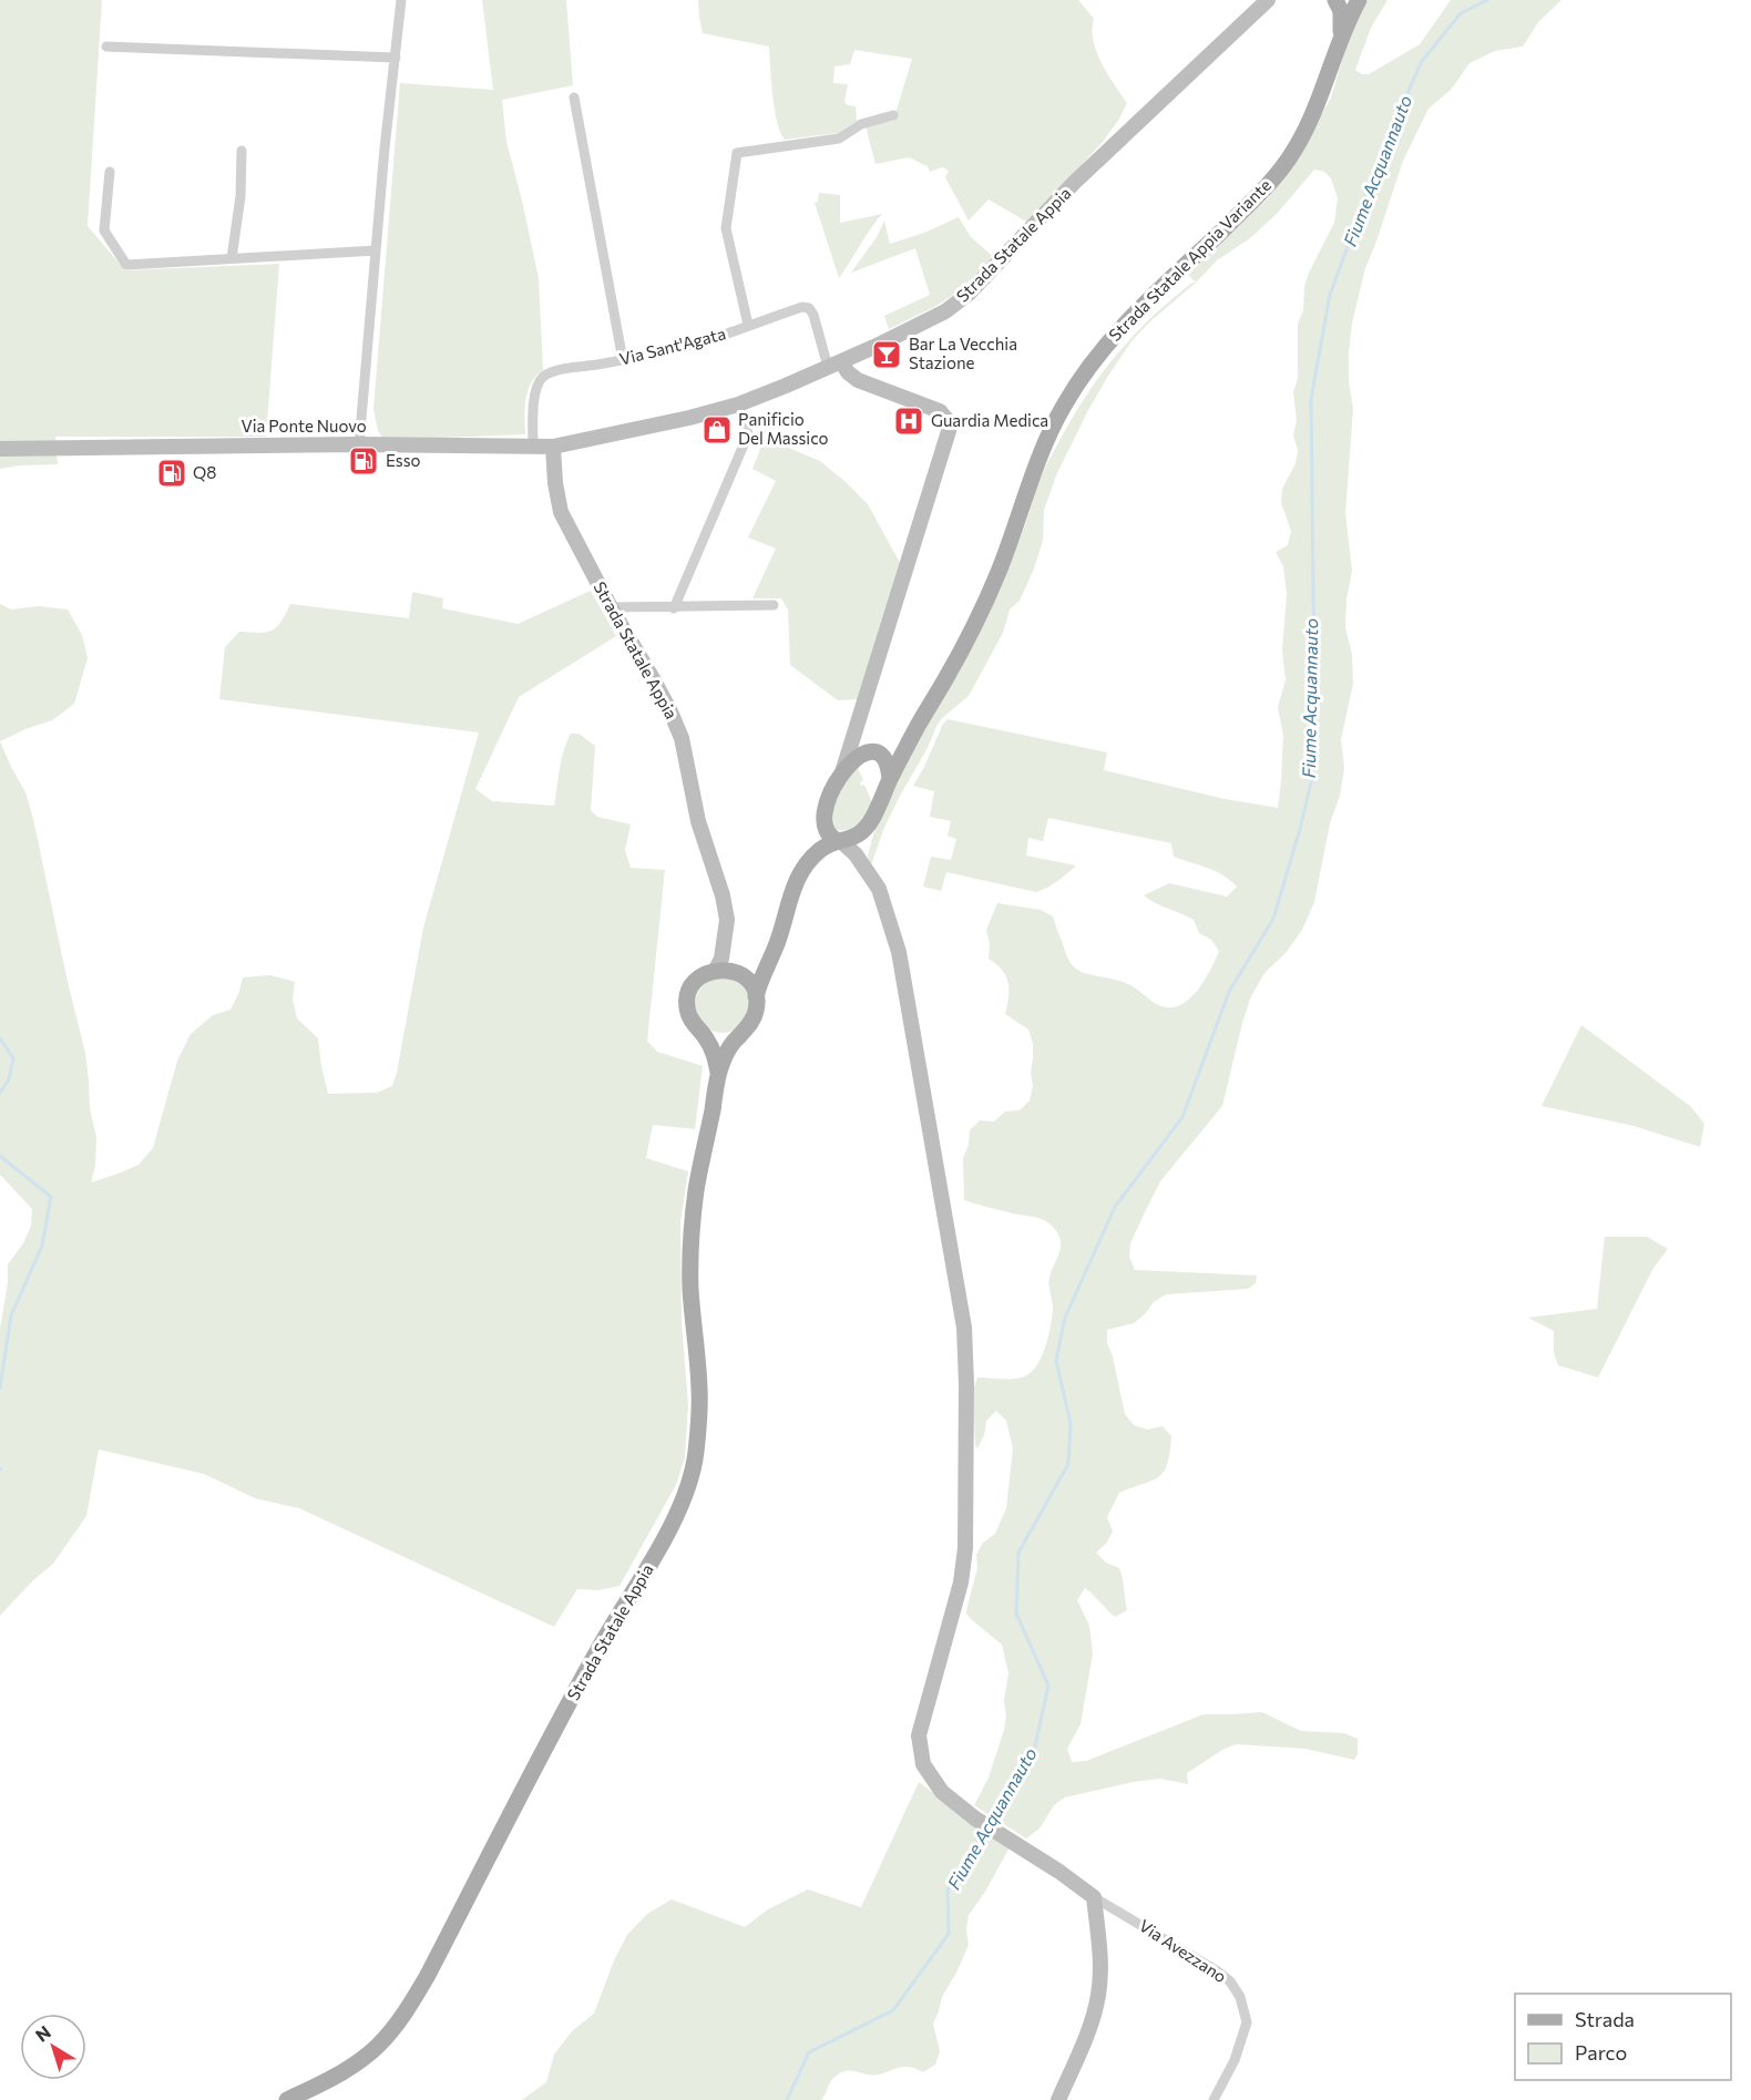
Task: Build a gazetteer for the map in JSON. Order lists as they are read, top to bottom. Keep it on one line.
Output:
{"streets":{"main road":["Strada Statale Appia","Strada Statale Appia Variante"],"street":["Via Sant'Agata","Via Ponte Nuovo","Via Avezzano"]},"crossings":[["Strada Statale Appia","Strada Statale Appia Variante"],["Strada Statale Appia","Via Sant'Agata"],["Strada Statale Appia","Via Ponte Nuovo"],["Via Sant'Agata","Via Ponte Nuovo"]],"water":["Fiume Acquannauto"],"places":{"bar":["Bar La Vecchia Stazione"],"hospital":["Guardia Medica"],"shop":["Panificio Del Massico"],"fuel station":["Esso","Q8"]},"legend":["Strada","Parco"],"north":"top left"}
